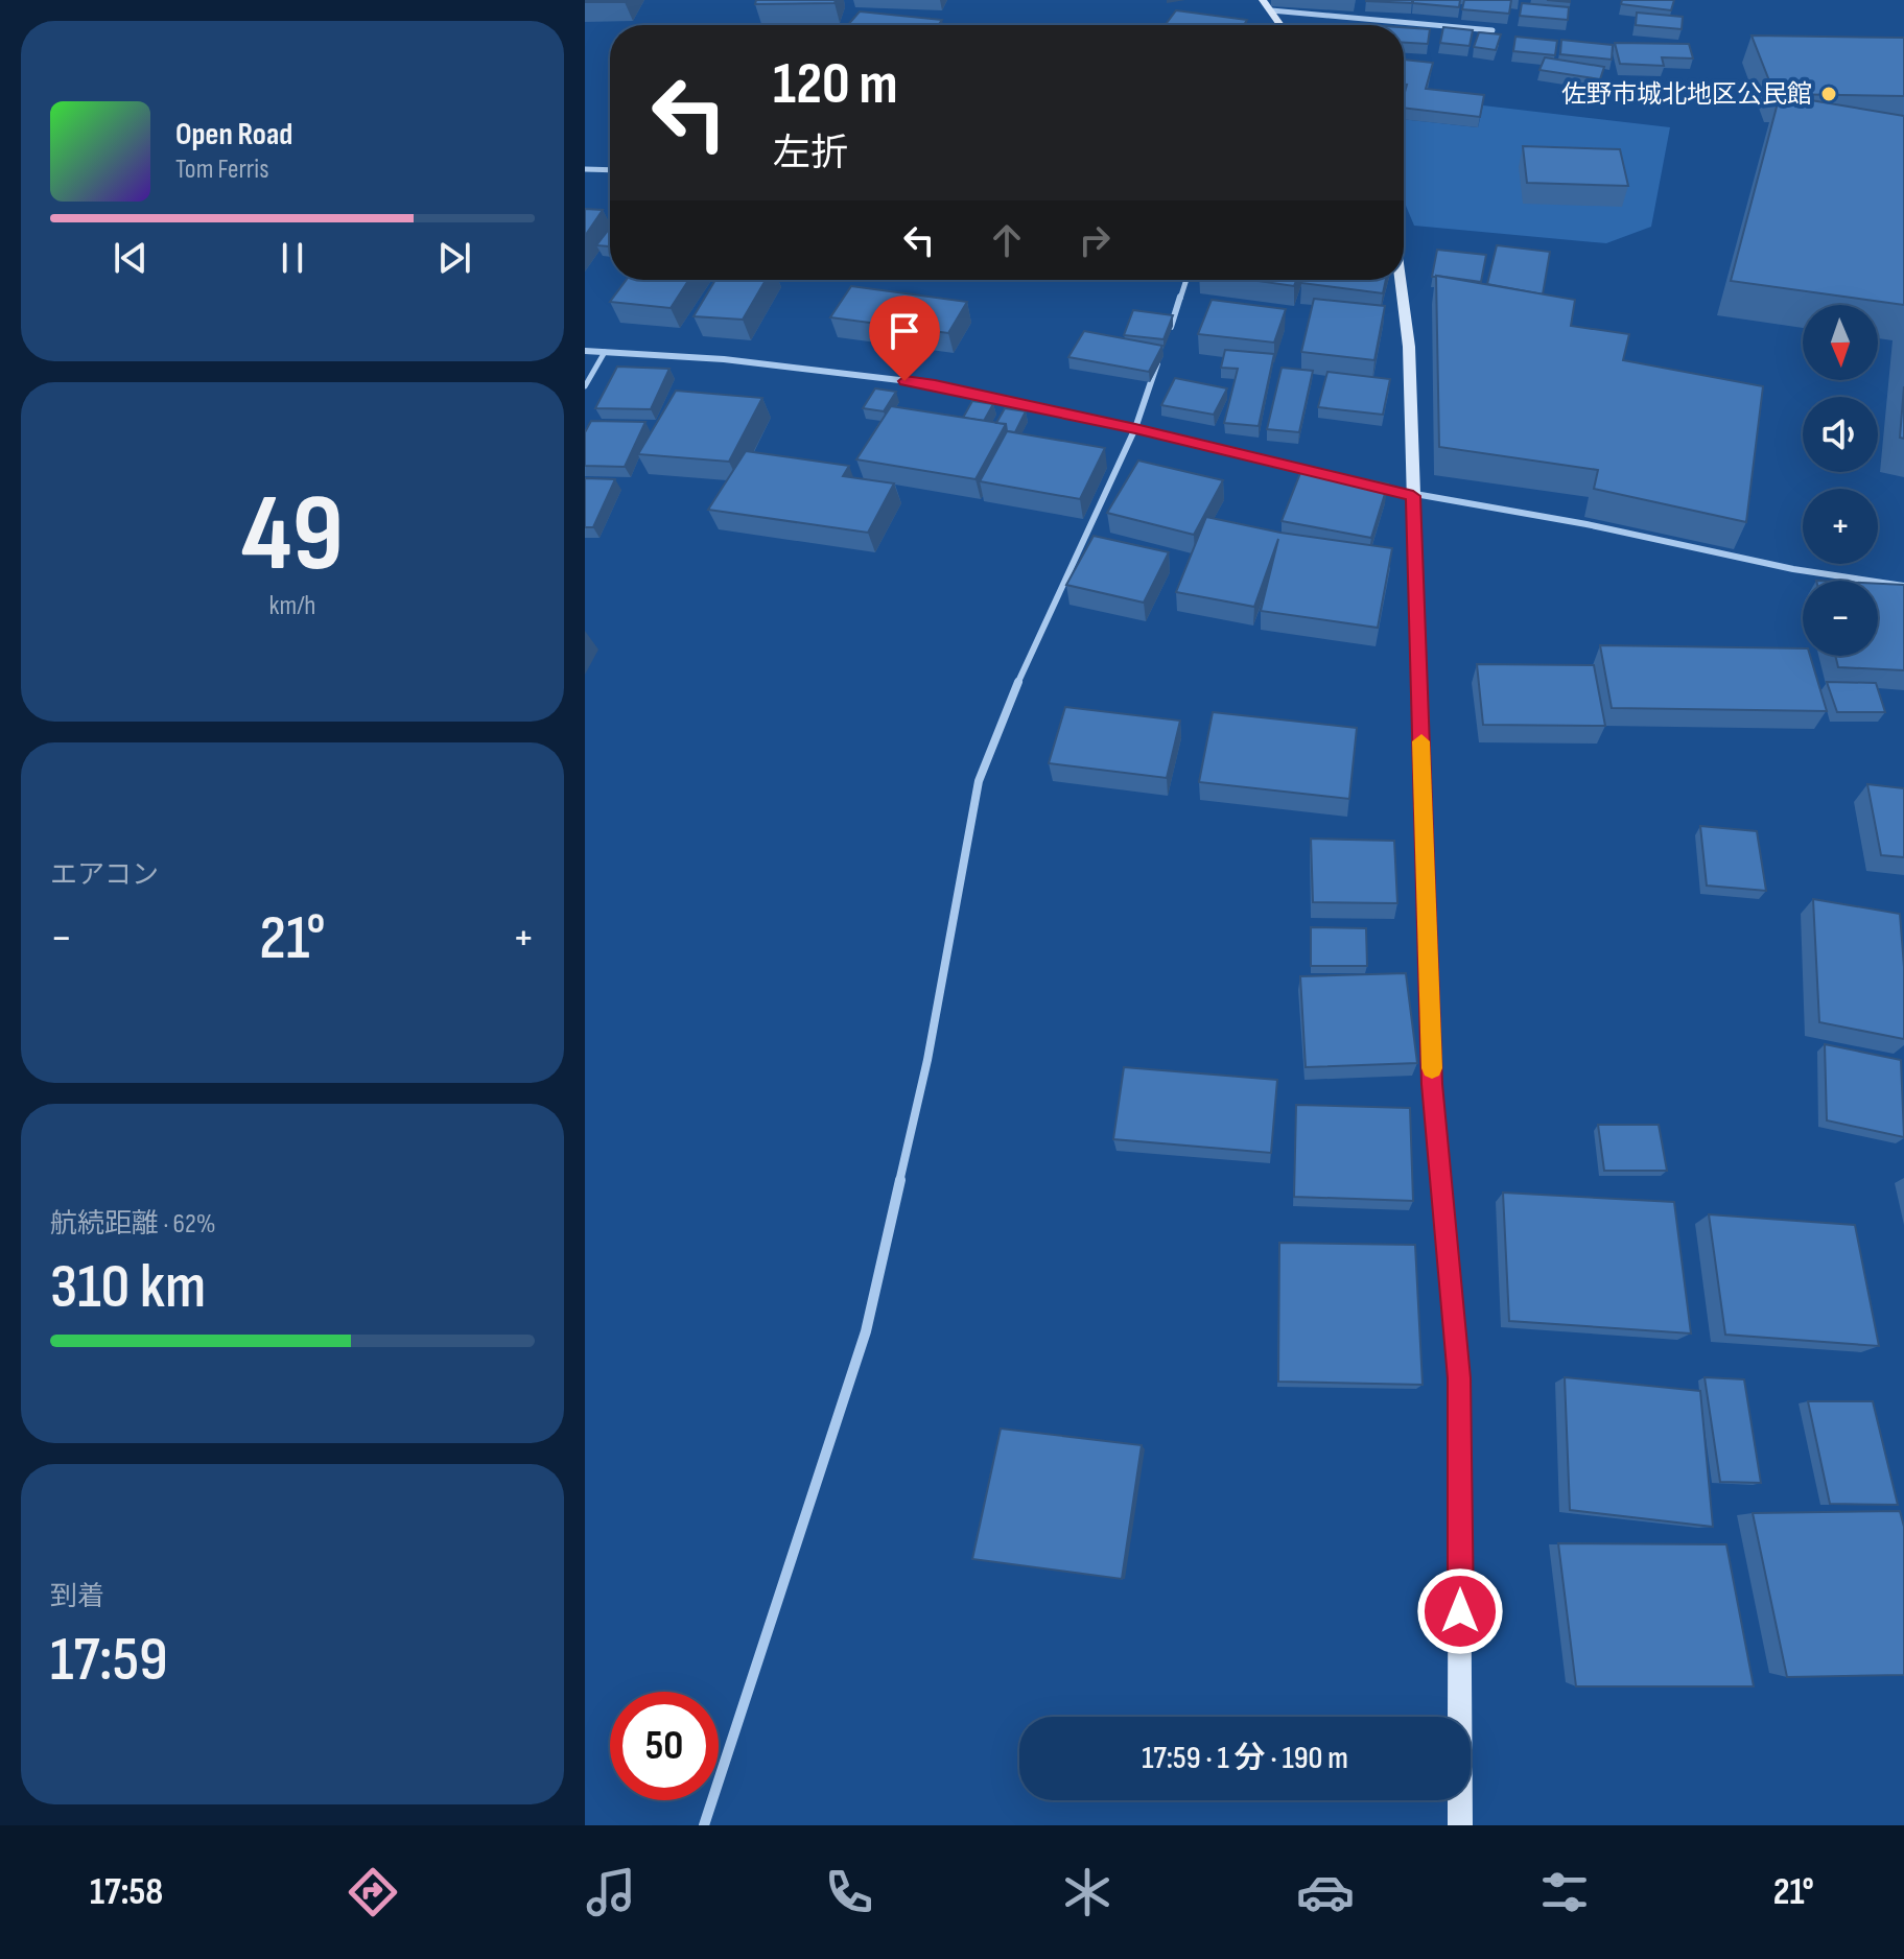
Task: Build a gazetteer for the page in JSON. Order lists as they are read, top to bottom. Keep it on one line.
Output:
{"places":["佐野市城北地区公民館"],"north":"bottom","page":{"turn":["120 m","左折"],"song":["Open Road","Tom Ferris"],"map_buttons":["+","−"],"tile":[["49","km/h"],"エアコン",["航続距離 · 62%","310 km"],["到着","17:59"]],"heat":["−","21°","+"],"limit":"50","trip":"17:59 · 1 分 · 190 m","tabs":["17:58","21°"]}}
